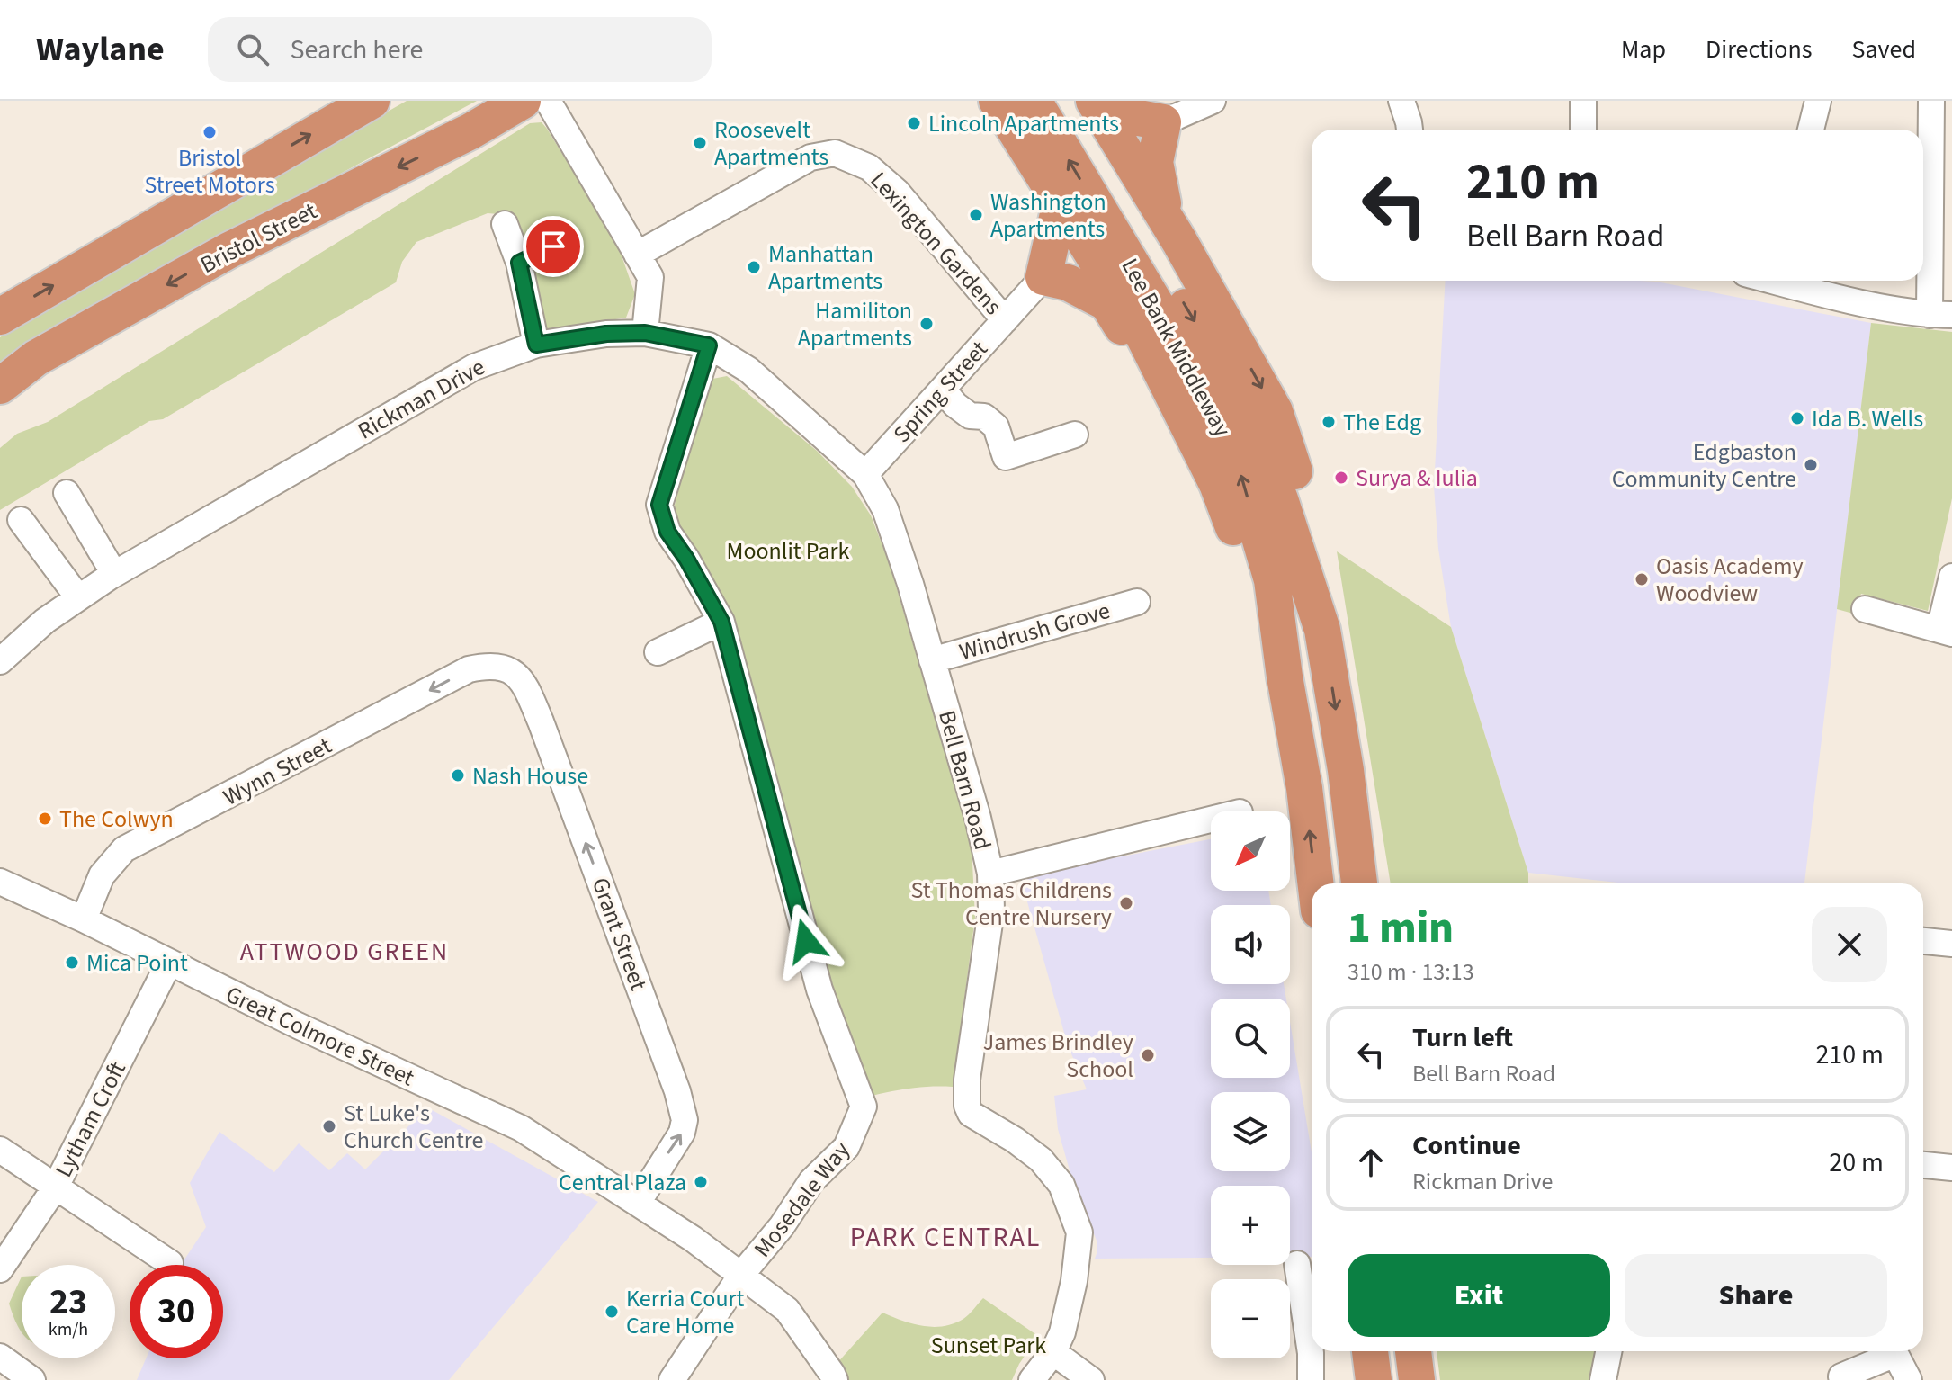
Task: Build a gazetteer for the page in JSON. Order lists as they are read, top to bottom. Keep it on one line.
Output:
{"streets":{"highway":["Bristol Street","Lee Bank Middleway"],"street":["Lexington Gardens","Spring Street","Rickman Drive","Windrush Grove","Wynn Street","Bell Barn Road","Grant Street","Great Colmore Street","Lytham Croft","Mosedale Way"]},"crossings":[["Lexington Gardens","Spring Street"],["Spring Street","Bell Barn Road"],["Rickman Drive","Bell Barn Road"],["Windrush Grove","Bell Barn Road"],["Wynn Street","Grant Street"],["Wynn Street","Great Colmore Street"],["Bell Barn Road","Mosedale Way"],["Grant Street","Great Colmore Street"],["Great Colmore Street","Lytham Croft"],["Great Colmore Street","Mosedale Way"]],"one_way":["Wynn Street","Grant Street"],"districts":["ATTWOOD GREEN","PARK CENTRAL"],"parks":["Moonlit Park","Sunset Park"],"places":["Lincoln Apartments","Bristol Street Motors","Roosevelt Apartments","Washington Apartments","Manhattan Apartments","Hamiliton Apartments","Ida B. Wells","The Edg","Edgbaston Community Centre","Surya & Iulia","Oasis Academy Woodview","Nash House","The Colwyn","St Thomas Childrens Centre Nursery","Mica Point","James Brindley School","St Luke's Church Centre","Central Plaza","Kerria Court Care Home"],"north":"bottom left","page":{"header":"Waylane","search":"Search here","nav":["Map","Directions","Saved"],"turn":["210 m","Bell Barn Road"],"map_buttons":["+","−"],"heading":["1 min","310 m · 13:13"],"list":[{"name":"Turn left","note":"Bell Barn Road","value":"210 m"},{"name":"Continue","note":"Rickman Drive","value":"20 m"}],"buttons":["Exit","Share"],"speed":"23 km/h","limit":"30"}}
